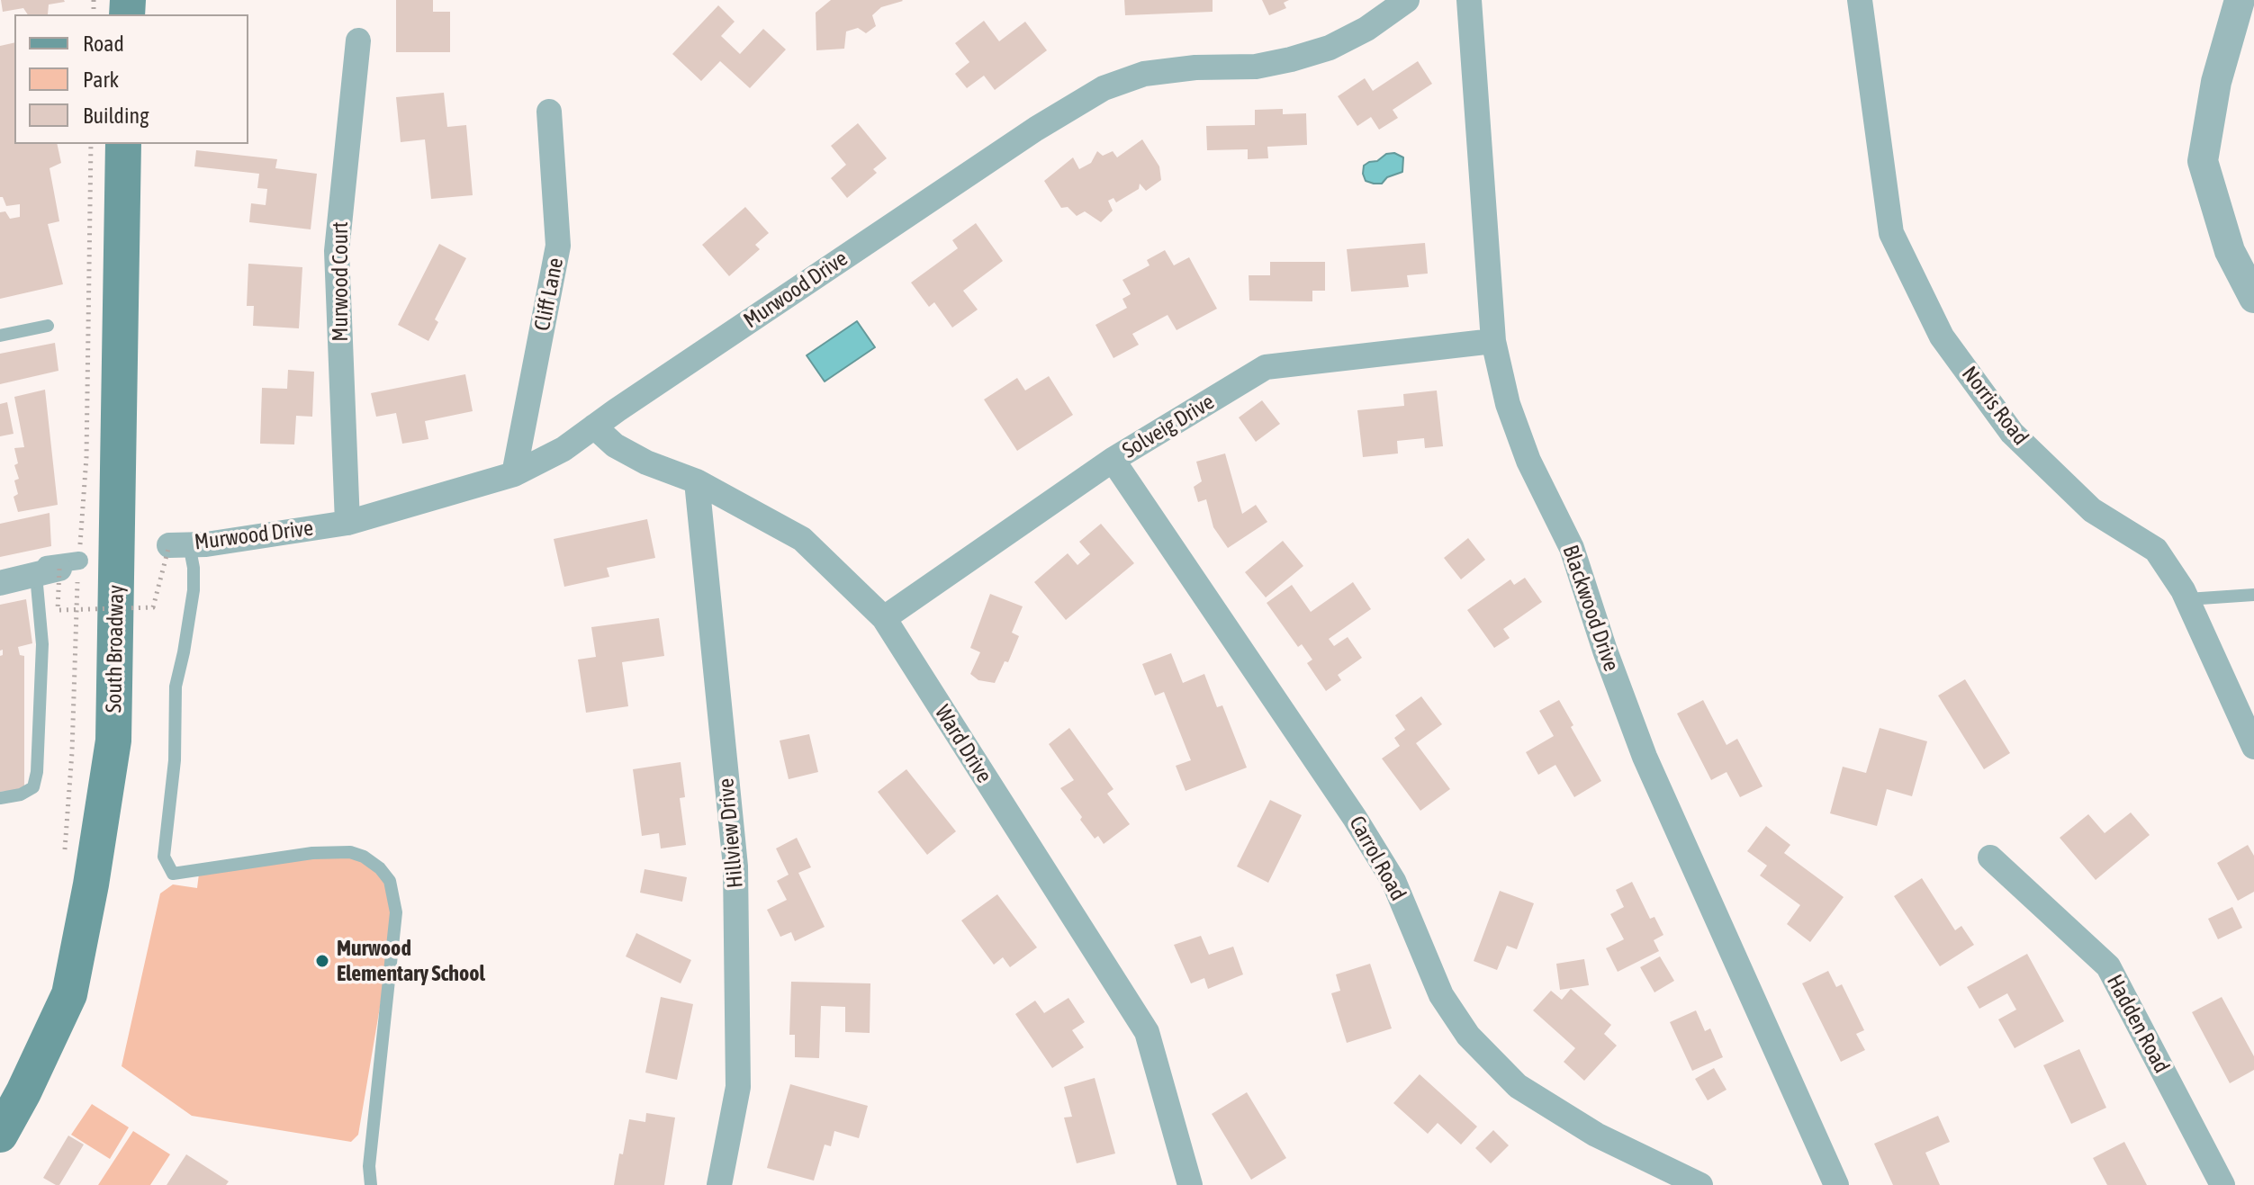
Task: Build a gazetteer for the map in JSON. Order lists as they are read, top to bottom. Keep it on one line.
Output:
{"streets":{"main road":["South Broadway"],"street":["Murwood Court","Murwood Drive","Cliff Lane","Norris Road","Solveig Drive","Blackwood Drive","Ward Drive","Hillview Drive","Carrol Road","Hadden Road"]},"crossings":[["Murwood Court","Murwood Drive"],["Murwood Drive","Cliff Lane"],["Murwood Drive","Ward Drive"],["Solveig Drive","Blackwood Drive"],["Solveig Drive","Ward Drive"],["Solveig Drive","Carrol Road"],["Ward Drive","Hillview Drive"]],"places":["Murwood Elementary School"],"legend":["Road","Park","Building"]}
